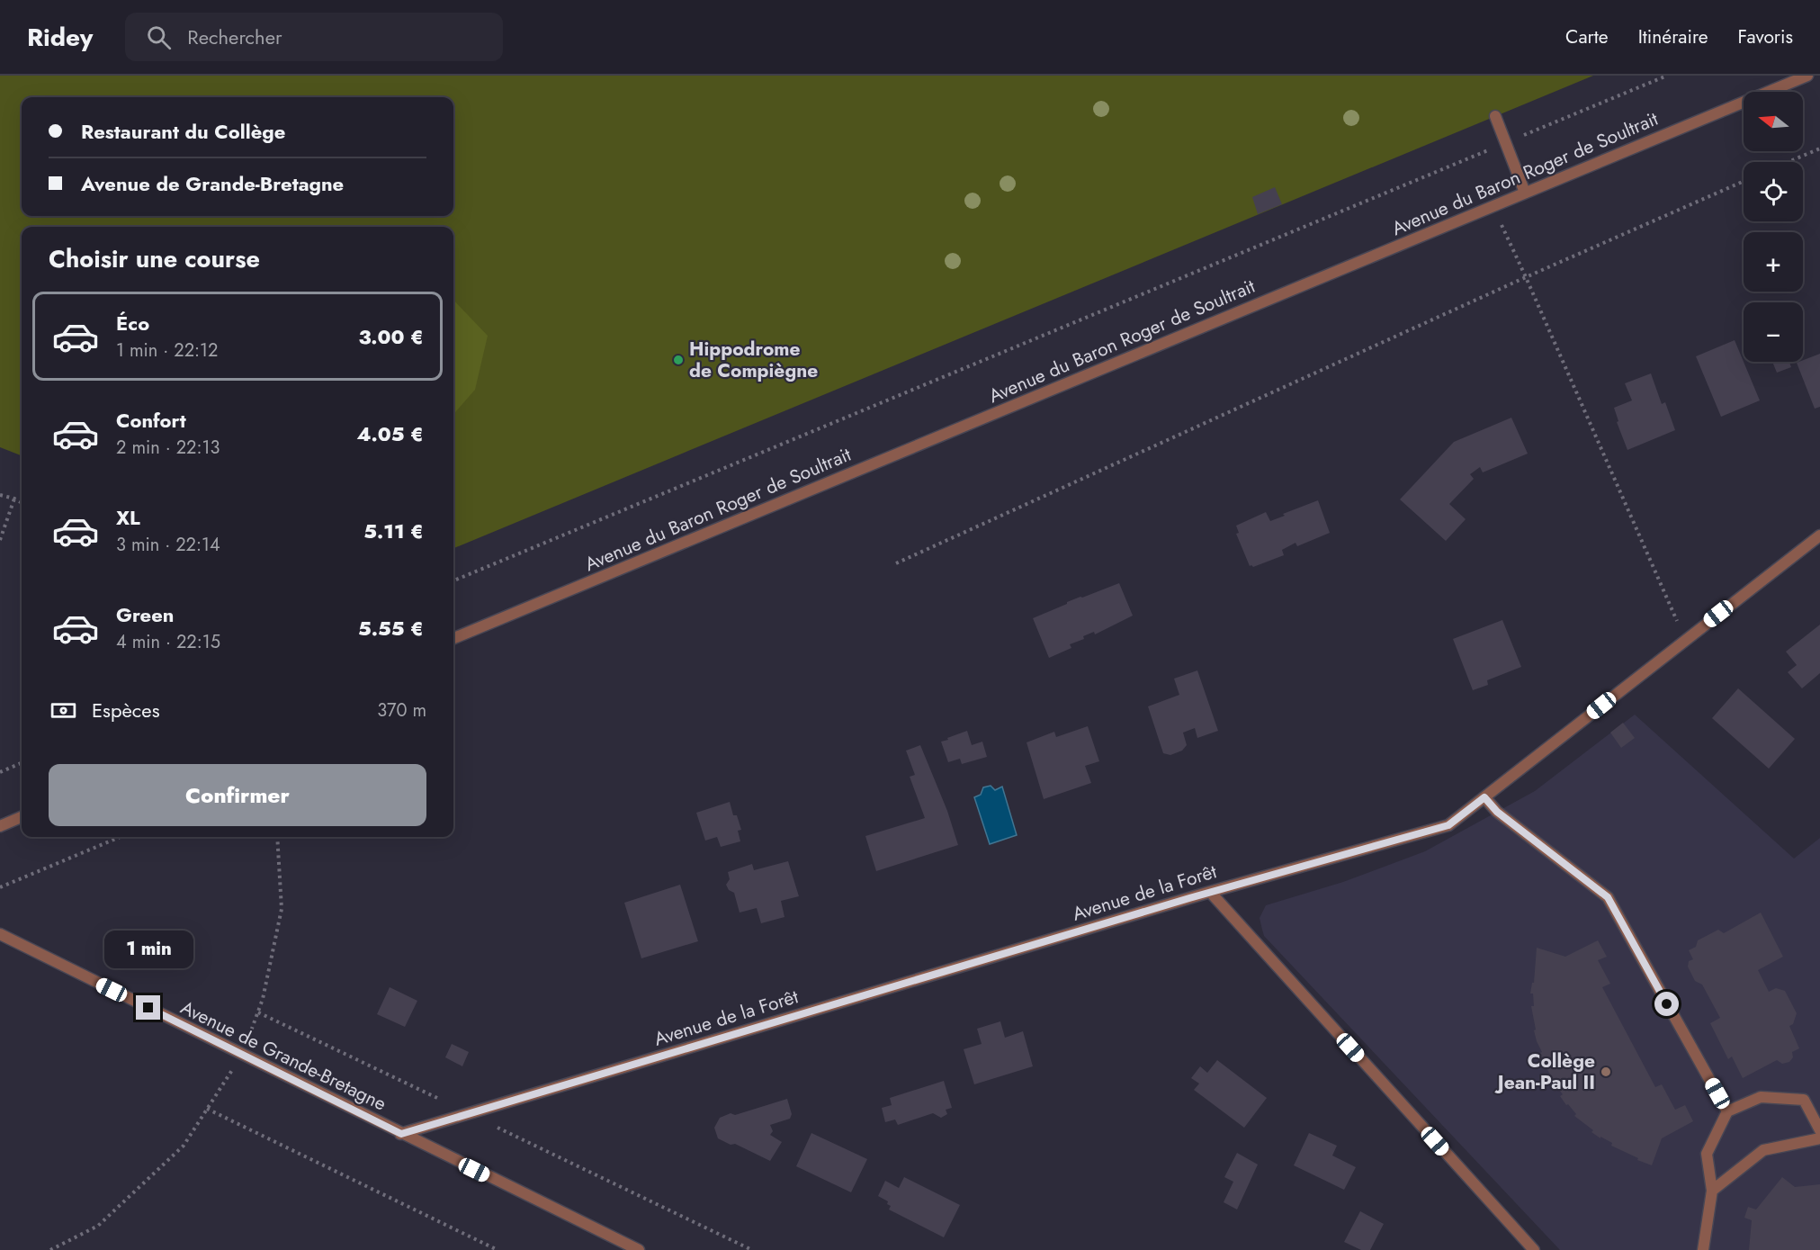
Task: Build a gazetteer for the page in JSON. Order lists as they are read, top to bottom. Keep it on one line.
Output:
{"streets":{"street":["Avenue du Baron Roger de Soultrait","Avenue de la Forêt","Avenue de Grande-Bretagne"]},"crossings":[["Avenue de la Forêt","Avenue de Grande-Bretagne"]],"places":["Hippodrome de Compiègne","Collège Jean-Paul II"],"north":"left","page":{"header":"Ridey","search":"Rechercher","nav":["Carte","Itinéraire","Favoris"],"map_buttons":["+","−"],"banner":["Restaurant du Collège","Avenue de Grande-Bretagne"],"heading":"Choisir une course","list":[{"name":"Éco","note":"1 min · 22:12","value":"3.00 €"},{"name":"Confort","note":"2 min · 22:13","value":"4.05 €"},{"name":"XL","note":"3 min · 22:14","value":"5.11 €"},{"name":"Green","note":"4 min · 22:15","value":"5.55 €"}],"pay":["Espèces","370 m"],"buttons":"Confirmer","bubble":"1 min"}}
